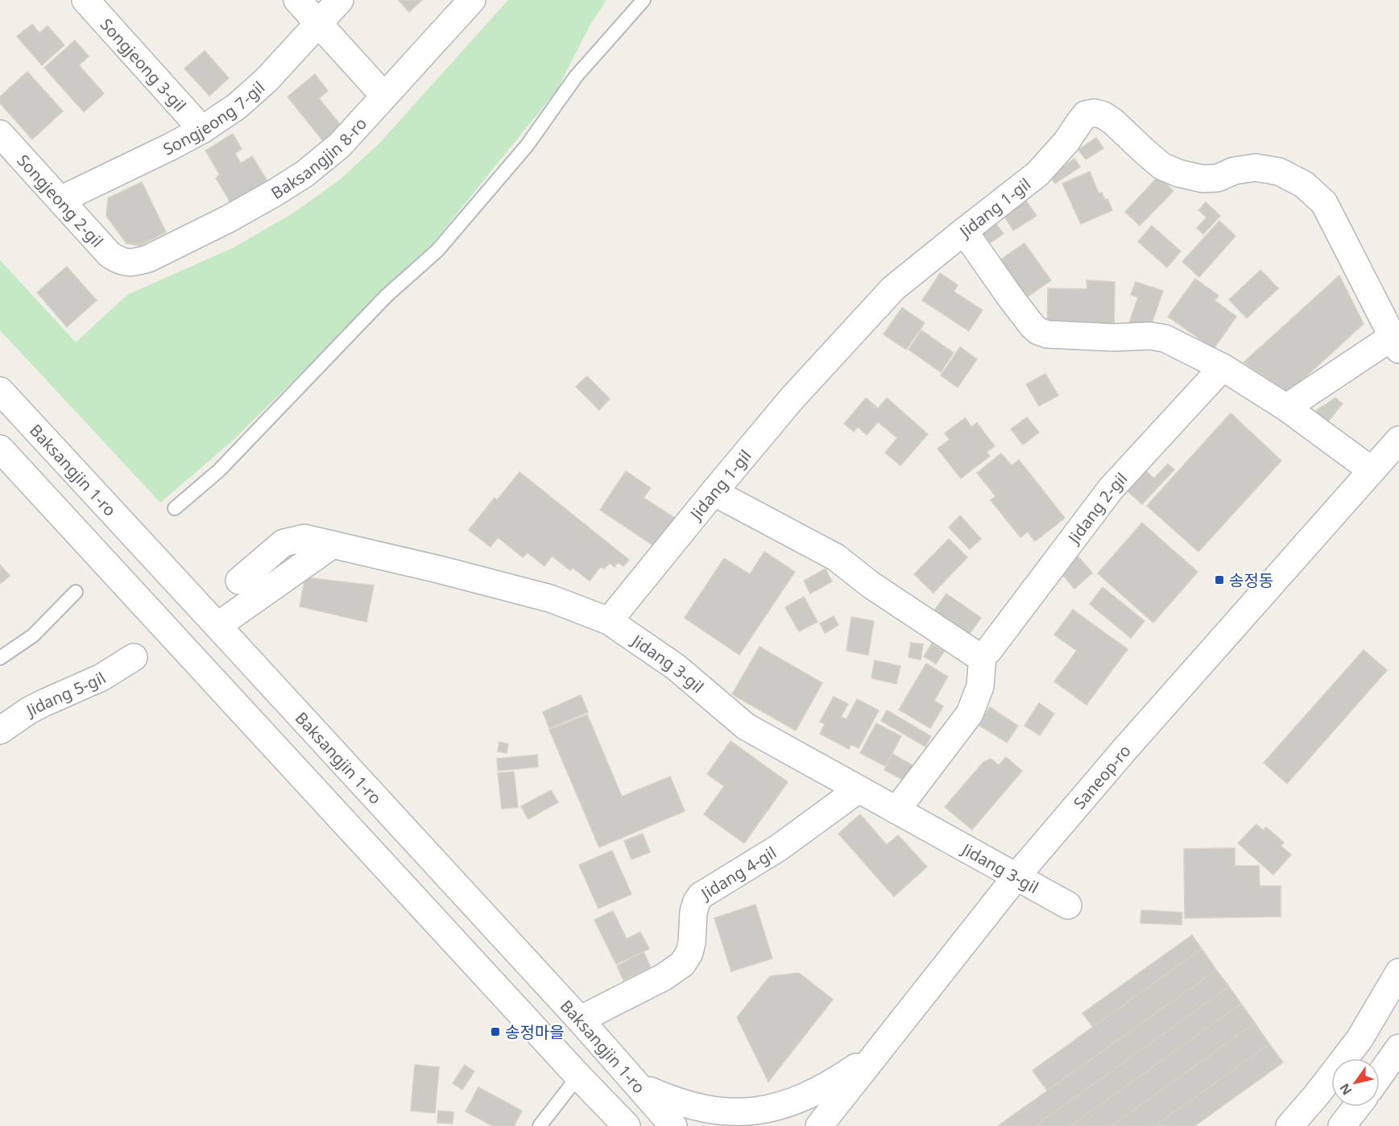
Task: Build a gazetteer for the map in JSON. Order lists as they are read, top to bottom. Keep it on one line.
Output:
{"streets":{"street":["Songjeong 3-gil","Songjeong 7-gil","Baksangjin 8-ro","Songjeong 2-gil","Jidang 1-gil","Baksangjin 1-ro","Jidang 2-gil","Jidang 3-gil","Jidang 5-gil","Saneop-ro","Jidang 4-gil"]},"crossings":[["Songjeong 3-gil","Songjeong 7-gil"],["Songjeong 7-gil","Songjeong 2-gil"],["Baksangjin 8-ro","Songjeong 2-gil"],["Jidang 1-gil","Jidang 3-gil"],["Baksangjin 1-ro","Jidang 4-gil"],["Jidang 3-gil","Saneop-ro"],["Jidang 3-gil","Jidang 4-gil"]],"places":{"transit":["송정동","송정마을"]},"north":"bottom left"}
